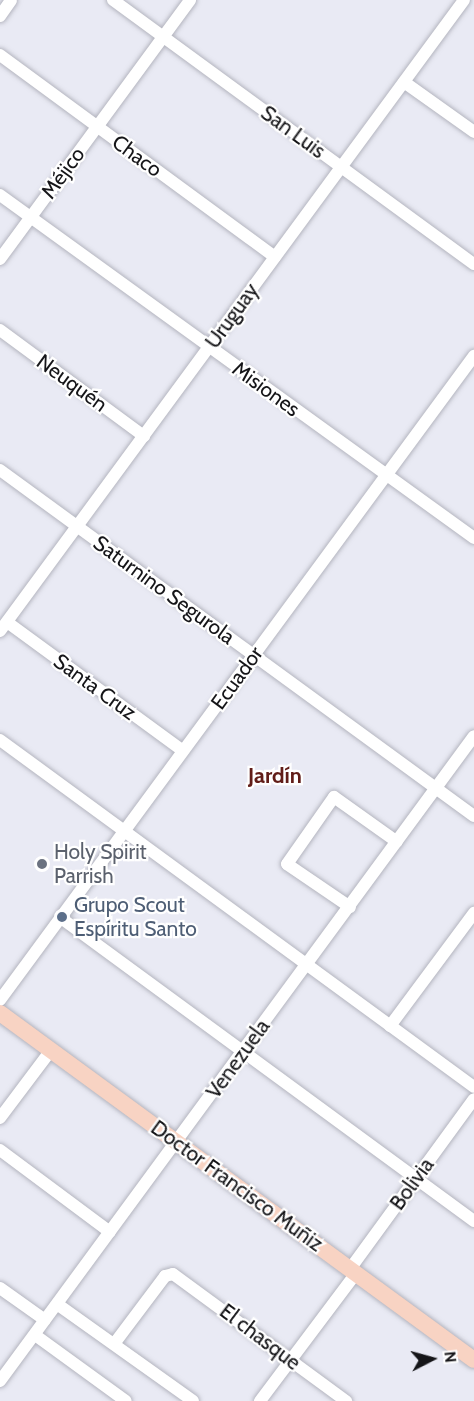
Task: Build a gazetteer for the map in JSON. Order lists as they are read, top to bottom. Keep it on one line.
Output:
{"streets":{"main road":["Doctor Francisco Muñiz"],"street":["San Luis","Chaco","Méjico","Uruguay","Neuquén","Misiones","Saturnino Segurola","Ecuador","Santa Cruz","Venezuela","Bolivia","El chasque"]},"crossings":[["San Luis","Méjico"],["San Luis","Uruguay"],["Chaco","Méjico"],["Chaco","Uruguay"],["Méjico","Misiones"],["Uruguay","Neuquén"],["Uruguay","Misiones"],["Uruguay","Saturnino Segurola"],["Uruguay","Santa Cruz"],["Misiones","Ecuador"],["Saturnino Segurola","Ecuador"],["Saturnino Segurola","Venezuela"],["Ecuador","Santa Cruz"],["Venezuela","Doctor Francisco Muñiz"],["Bolivia","Doctor Francisco Muñiz"],["Bolivia","El chasque"]],"districts":["Jardín"],"places":["Holy Spirit Parrish","Grupo Scout Espíritu Santo"],"north":"right"}
